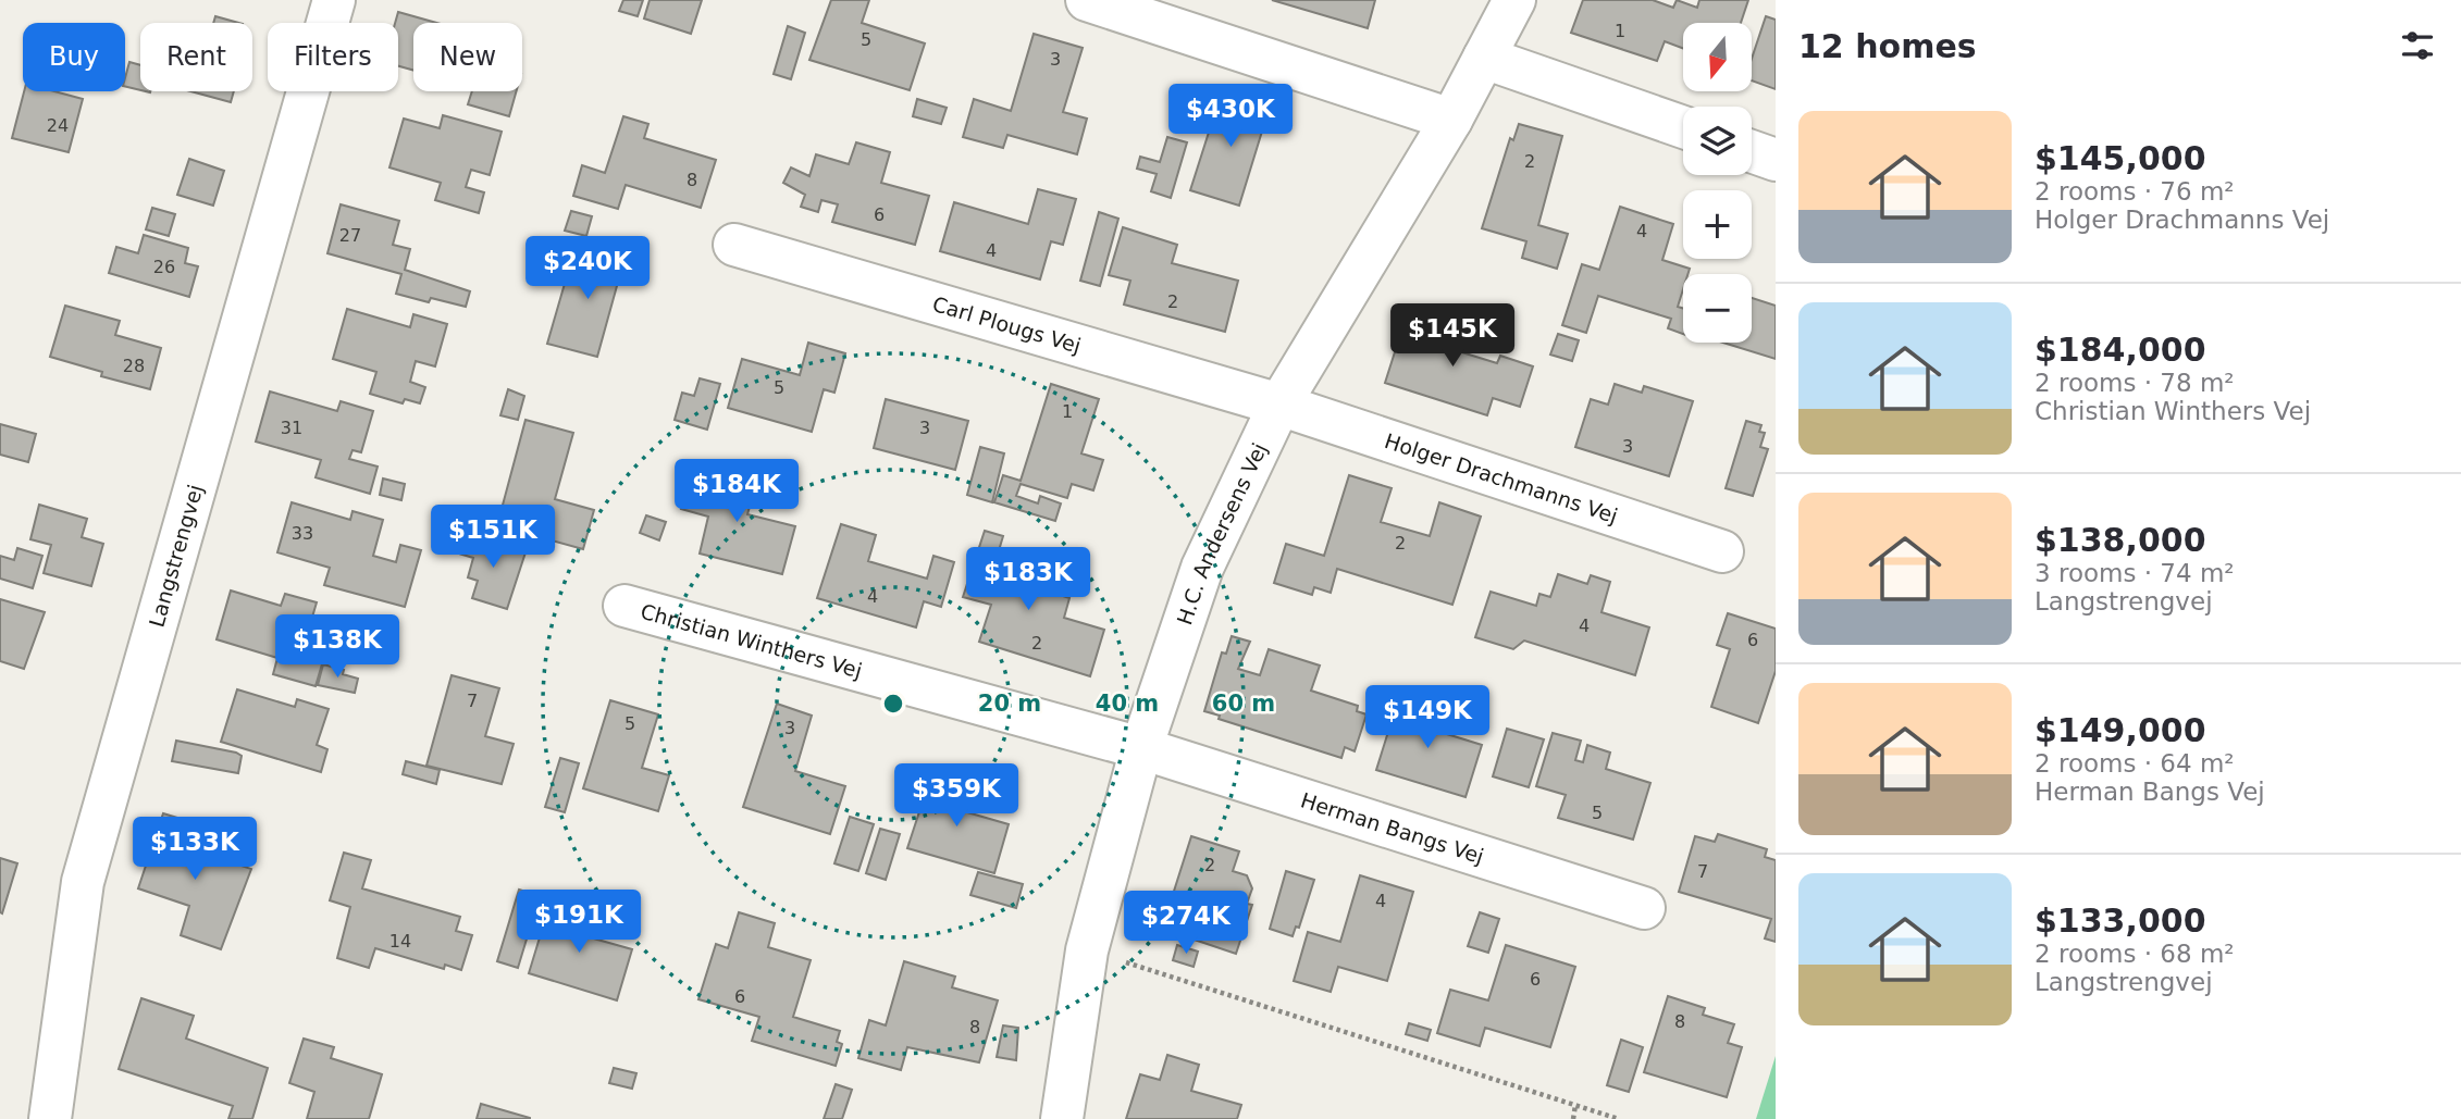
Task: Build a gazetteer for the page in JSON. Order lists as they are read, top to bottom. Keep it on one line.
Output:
{"streets":{"street":["Carl Plougs Vej","Holger Drachmanns Vej","H.C. Andersens Vej","Langstrengvej","Christian Winthers Vej","Herman Bangs Vej"]},"crossings":[["Carl Plougs Vej","Holger Drachmanns Vej"],["Carl Plougs Vej","H.C. Andersens Vej"],["Holger Drachmanns Vej","H.C. Andersens Vej"],["H.C. Andersens Vej","Christian Winthers Vej"],["H.C. Andersens Vej","Herman Bangs Vej"],["Christian Winthers Vej","Herman Bangs Vej"]],"house_numbers":["1","5","3","24","2","8","6","4","27","4","26","2","28","5","1","31","3","3","33","2","4","4","6","2","7","5","3","5","2","7","4","14","6","6","8","8"],"north":"bottom","page":{"heading":"12 homes","map_buttons":["+","−"],"chip":["Buy","Rent","Filters","New"],"price":["$430K","$240K","$145K","$184K","$151K","$183K","$138K","$149K","$359K","$133K","$191K","$274K"],"list":[{"name":"$145,000","note":"2 rooms · 76 m² · Holger Drachmanns Vej"},{"name":"$184,000","note":"2 rooms · 78 m² · Christian Winthers Vej"},{"name":"$138,000","note":"3 rooms · 74 m² · Langstrengvej"},{"name":"$149,000","note":"2 rooms · 64 m² · Herman Bangs Vej"},{"name":"$133,000","note":"2 rooms · 68 m² · Langstrengvej"}]},"rings":["20 m","40 m","60 m"]}
